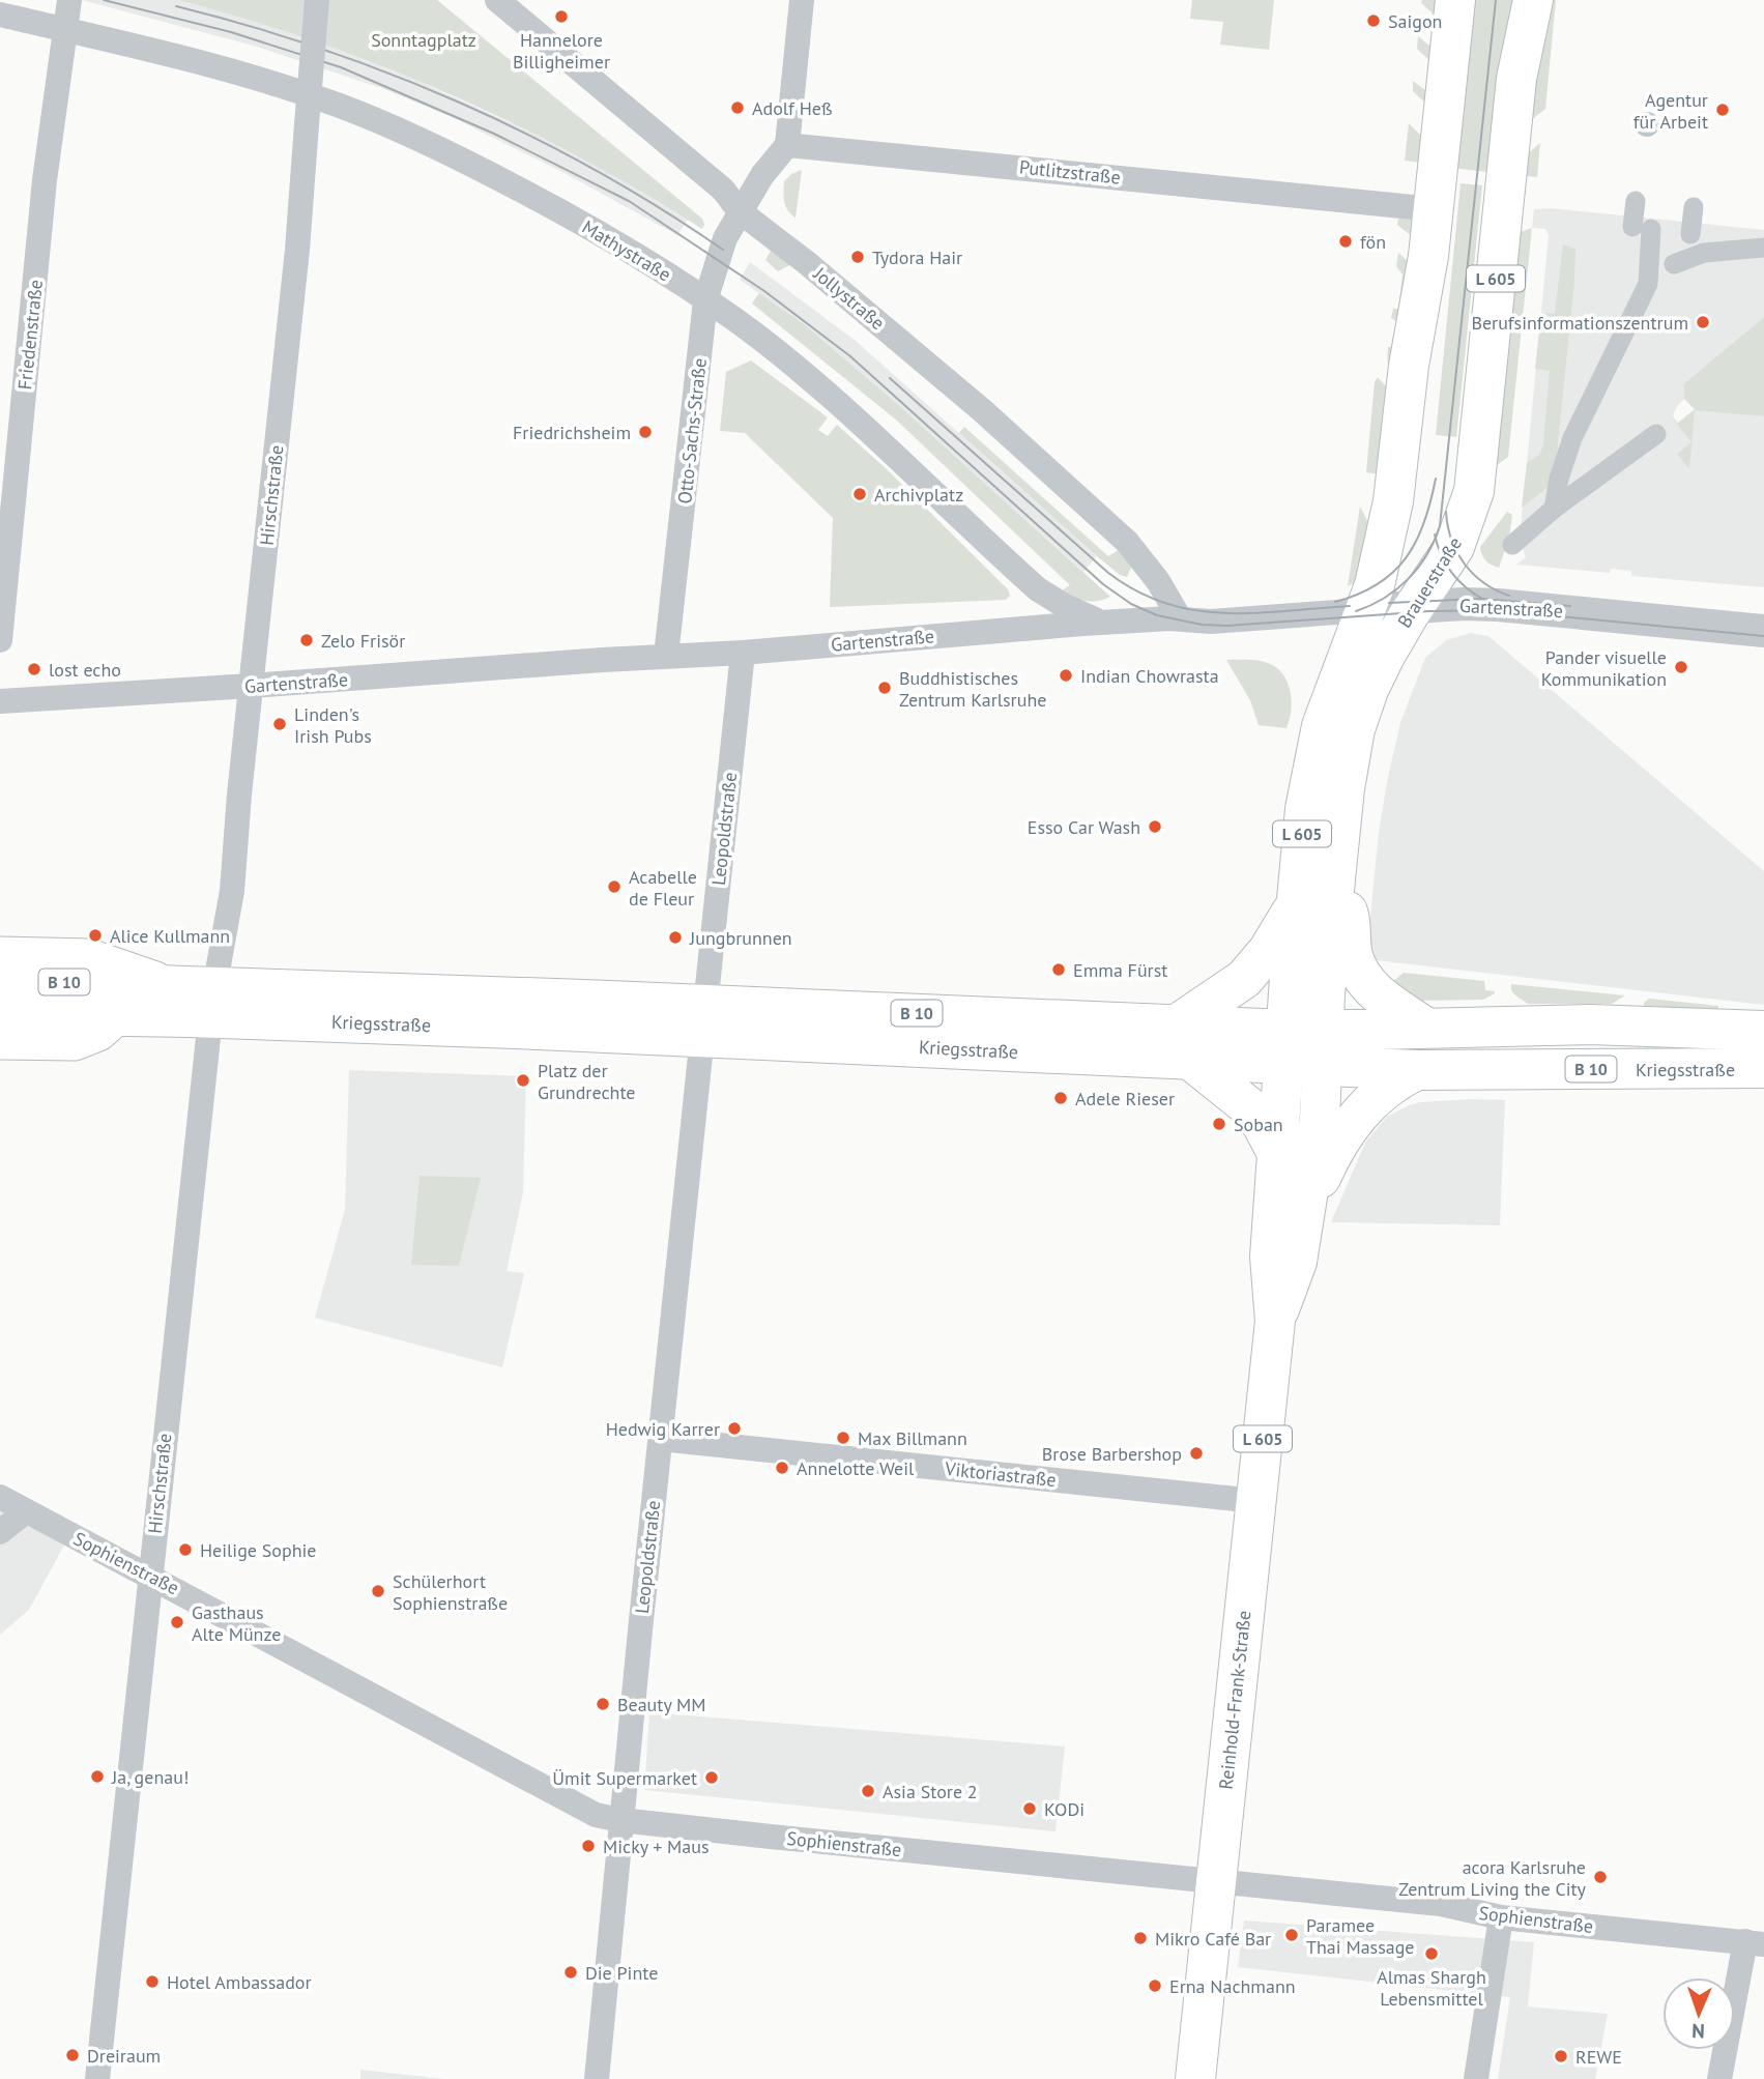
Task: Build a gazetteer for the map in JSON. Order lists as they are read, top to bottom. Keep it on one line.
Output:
{"streets":{"main road":["L 605","Brauerstraße","B 10","Kriegsstraße","Reinhold-Frank-Straße"],"street":["Putlitzstraße","Mathystraße","Jollystraße","Friedenstraße","Otto-Sachs-Straße","Hirschstraße","Gartenstraße","Leopoldstraße","Viktoriastraße","Sophienstraße"]},"crossings":[["Putlitzstraße","L 605"],["Mathystraße","Friedenstraße"],["Mathystraße","Otto-Sachs-Straße"],["Mathystraße","Gartenstraße"],["L 605","Brauerstraße"],["L 605","Gartenstraße"],["L 605","Kriegsstraße"],["L 605","Reinhold-Frank-Straße"],["Jollystraße","Otto-Sachs-Straße"],["Jollystraße","Gartenstraße"],["Otto-Sachs-Straße","Gartenstraße"],["Hirschstraße","Gartenstraße"],["Hirschstraße","B 10"],["Hirschstraße","Kriegsstraße"],["Hirschstraße","Sophienstraße"],["Brauerstraße","Gartenstraße"],["Brauerstraße","Kriegsstraße"],["Brauerstraße","Reinhold-Frank-Straße"],["Gartenstraße","Leopoldstraße"],["Leopoldstraße","Kriegsstraße"],["Leopoldstraße","Viktoriastraße"],["Leopoldstraße","Sophienstraße"],["B 10","Kriegsstraße"],["Kriegsstraße","Reinhold-Frank-Straße"],["Viktoriastraße","Reinhold-Frank-Straße"],["Sophienstraße","Reinhold-Frank-Straße"]],"parks":["Sonntagplatz"],"places":["Hannelore Billigheimer","Saigon","Adolf Heß","Agentur für Arbeit","fön","Tydora Hair","Berufsinformationszentrum","Friedrichsheim","Archivplatz","Zelo Frisör","Pander visuelle Kommunikation","lost echo","Indian Chowrasta","Buddhistisches Zentrum Karlsruhe","Linden's Irish Pubs","Esso Car Wash","Acabelle de Fleur","Alice Kullmann","Jungbrunnen","Emma Fürst","Platz der Grundrechte","Adele Rieser","Soban","Hedwig Karrer","Max Billmann","Brose Barbershop","Annelotte Weil","Heilige Sophie","Schülerhort Sophienstraße","Gasthaus Alte Münze","Beauty MM","Ja, genau!","Ümit Supermarket","Asia Store 2","KODi","Micky + Maus","acora Karlsruhe Zentrum Living the City","Paramee Thai Massage","Mikro Café Bar","Almas Shargh Lebensmittel","Die Pinte","Hotel Ambassador","Erna Nachmann","Dreiraum","REWE"],"north":"bottom"}
